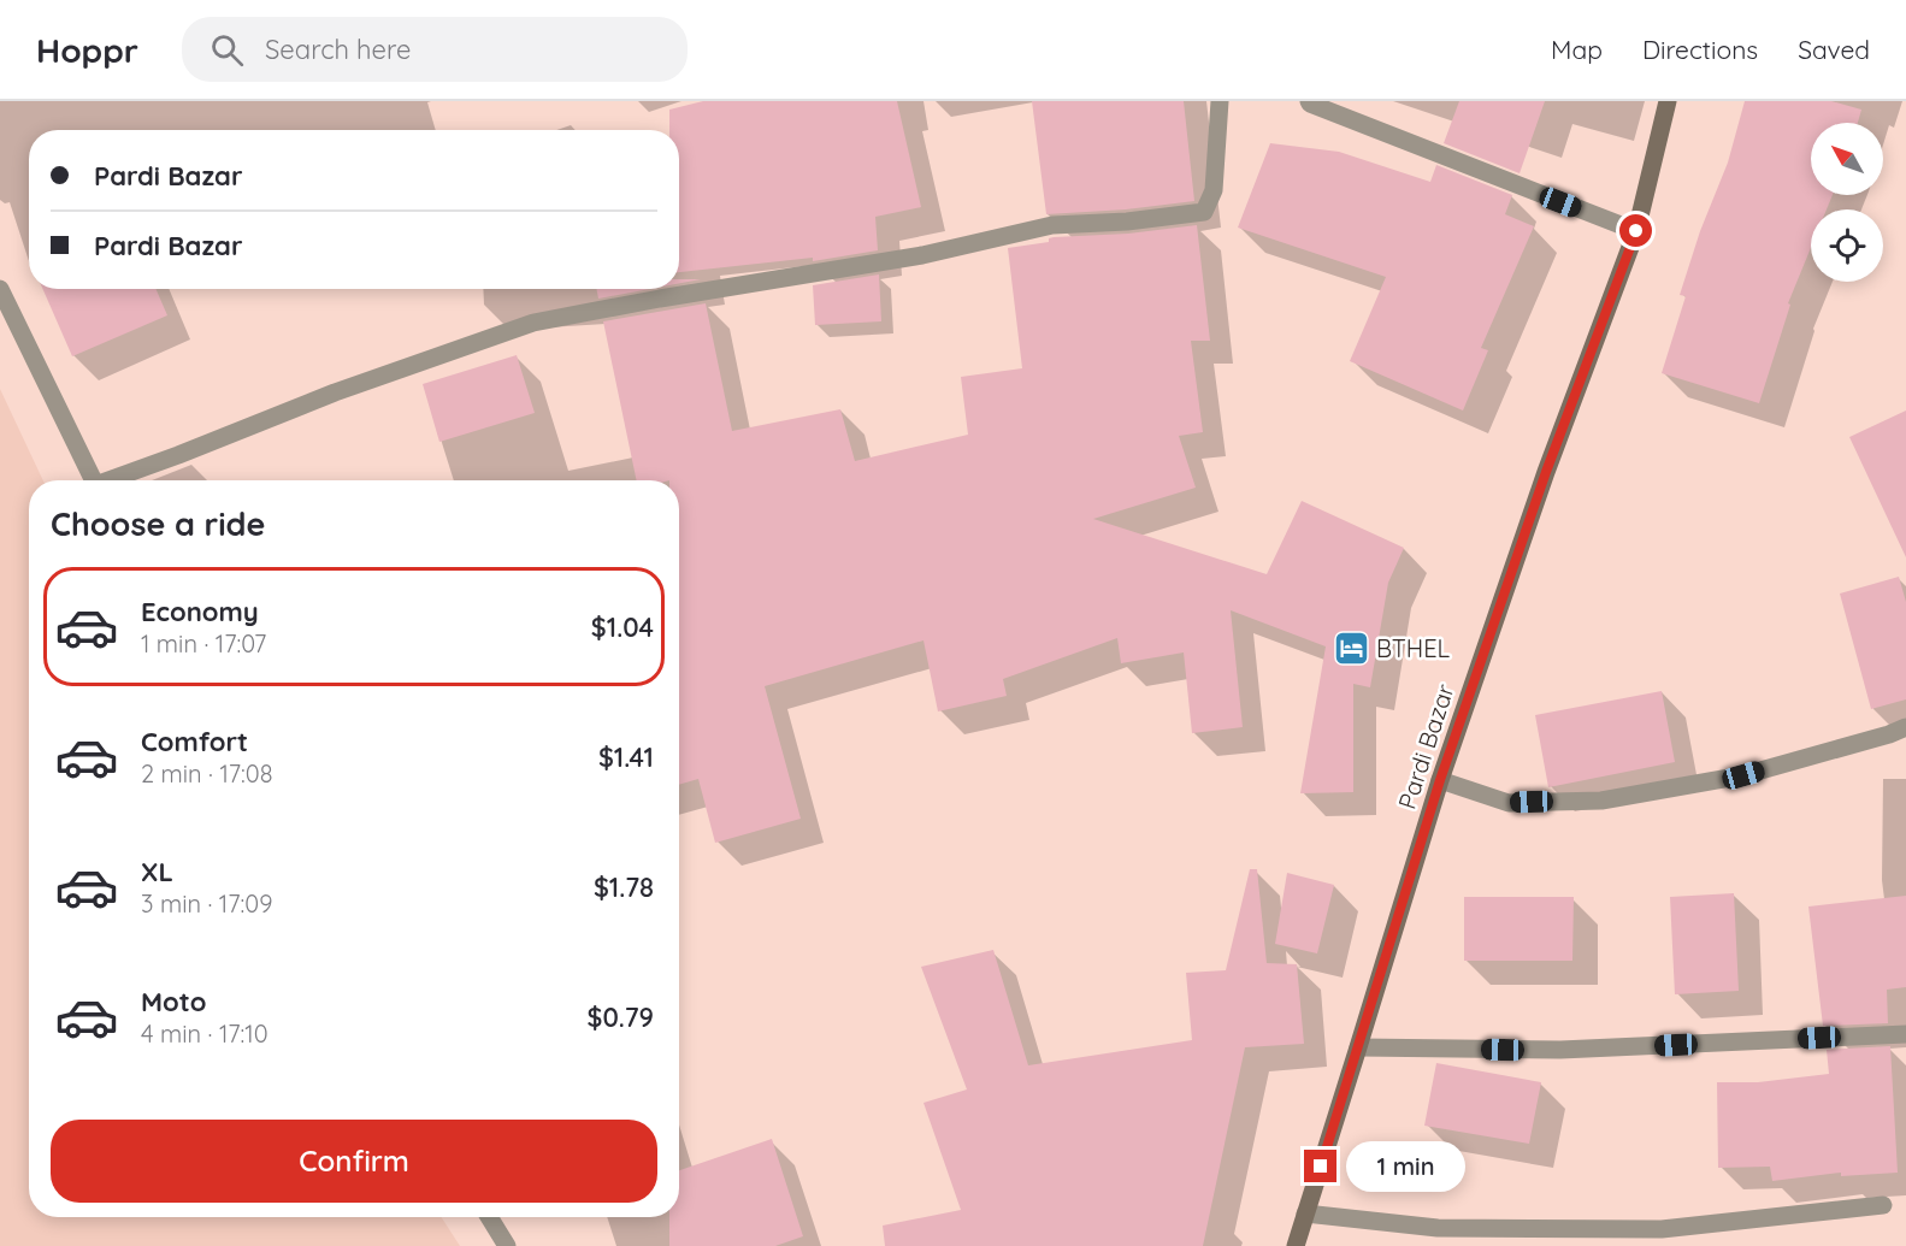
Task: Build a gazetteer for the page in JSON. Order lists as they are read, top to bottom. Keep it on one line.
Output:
{"streets":{"main road":["Pardi Bazar"]},"places":{"hotel":["BTHEL"]},"north":"top left","page":{"header":"Hoppr","search":"Search here","nav":["Map","Directions","Saved"],"banner":["Pardi Bazar","Pardi Bazar"],"heading":"Choose a ride","list":[{"name":"Economy","note":"1 min · 17:07","value":"$1.04"},{"name":"Comfort","note":"2 min · 17:08","value":"$1.41"},{"name":"XL","note":"3 min · 17:09","value":"$1.78"},{"name":"Moto","note":"4 min · 17:10","value":"$0.79"}],"buttons":"Confirm","bubble":"1 min"}}
